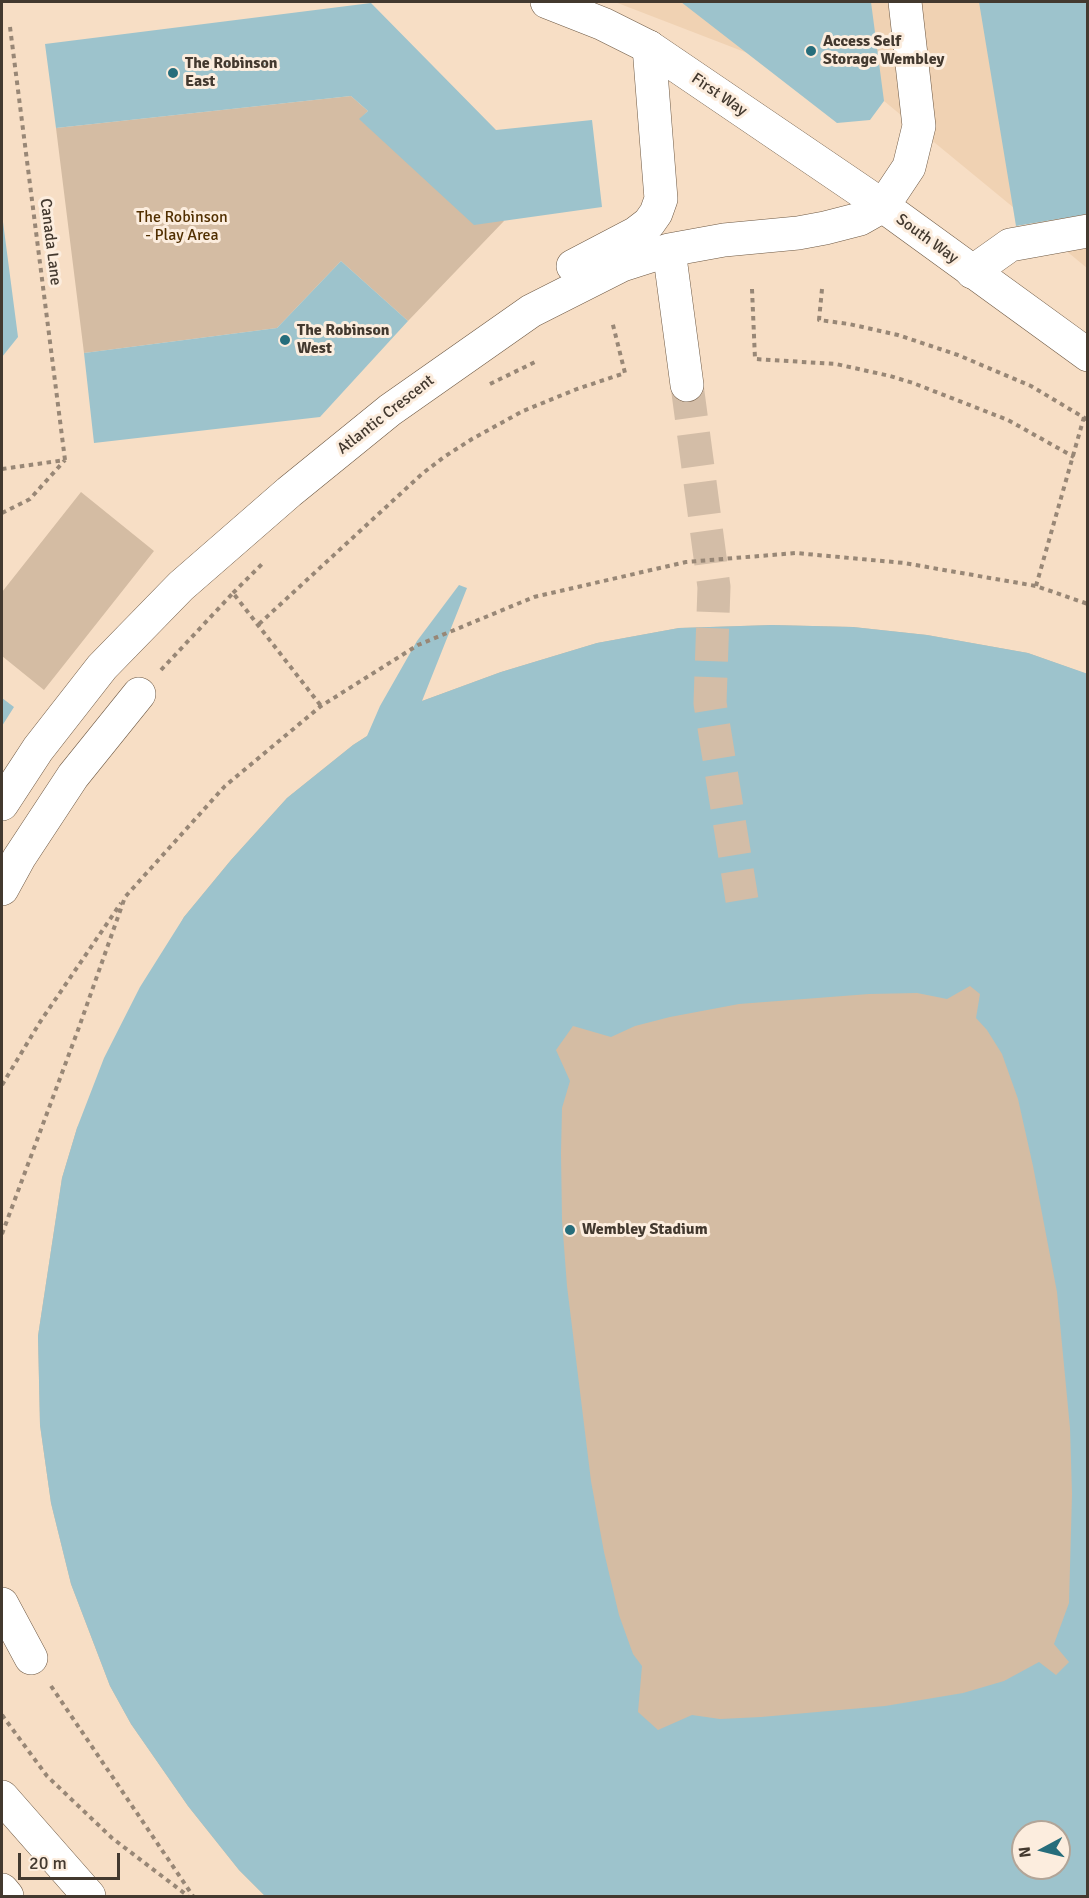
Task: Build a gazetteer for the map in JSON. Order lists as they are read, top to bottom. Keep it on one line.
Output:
{"streets":{"main road":["First Way","South Way","Atlantic Crescent"],"path":["Canada Lane"]},"crossings":[["First Way","South Way"],["First Way","Atlantic Crescent"],["South Way","Atlantic Crescent"]],"parks":["The Robinson - Play Area"],"places":["Access Self Storage Wembley","The Robinson East","The Robinson West","Wembley Stadium"],"scale_bar":"20 m","north":"left"}
